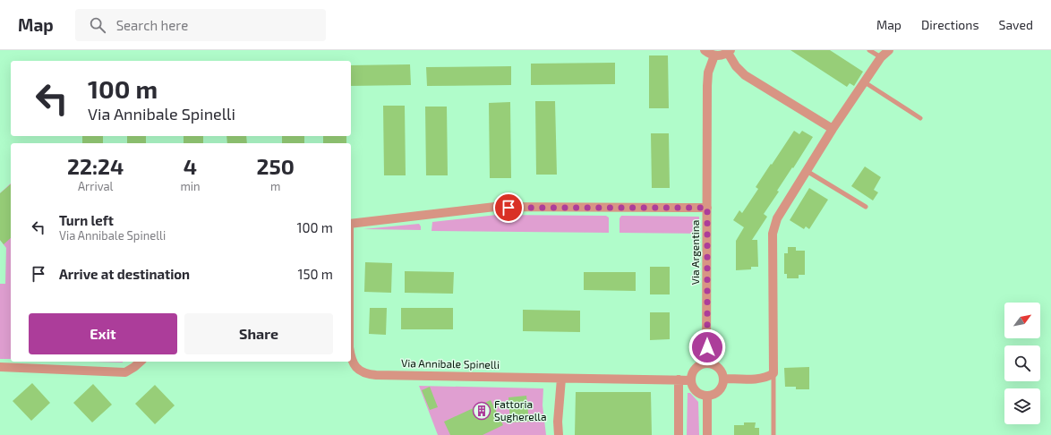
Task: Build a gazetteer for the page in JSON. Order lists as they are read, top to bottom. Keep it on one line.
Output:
{"streets":{"street":["Via Argentina","Via Annibale Spinelli"]},"crossings":[["Via Argentina","Via Annibale Spinelli"]],"places":{"building":["Fattoria Sugherella"]},"north":"top right","page":{"header":"Map","search":"Search here","nav":["Map","Directions","Saved"],"turn":["100 m","Via Annibale Spinelli"],"eta":["22:24","Arrival","4","min","250","m"],"list":[{"name":"Turn left","note":"Via Annibale Spinelli","value":"100 m"},{"name":"Arrive at destination","value":"150 m"}],"buttons":["Exit","Share"]}}
